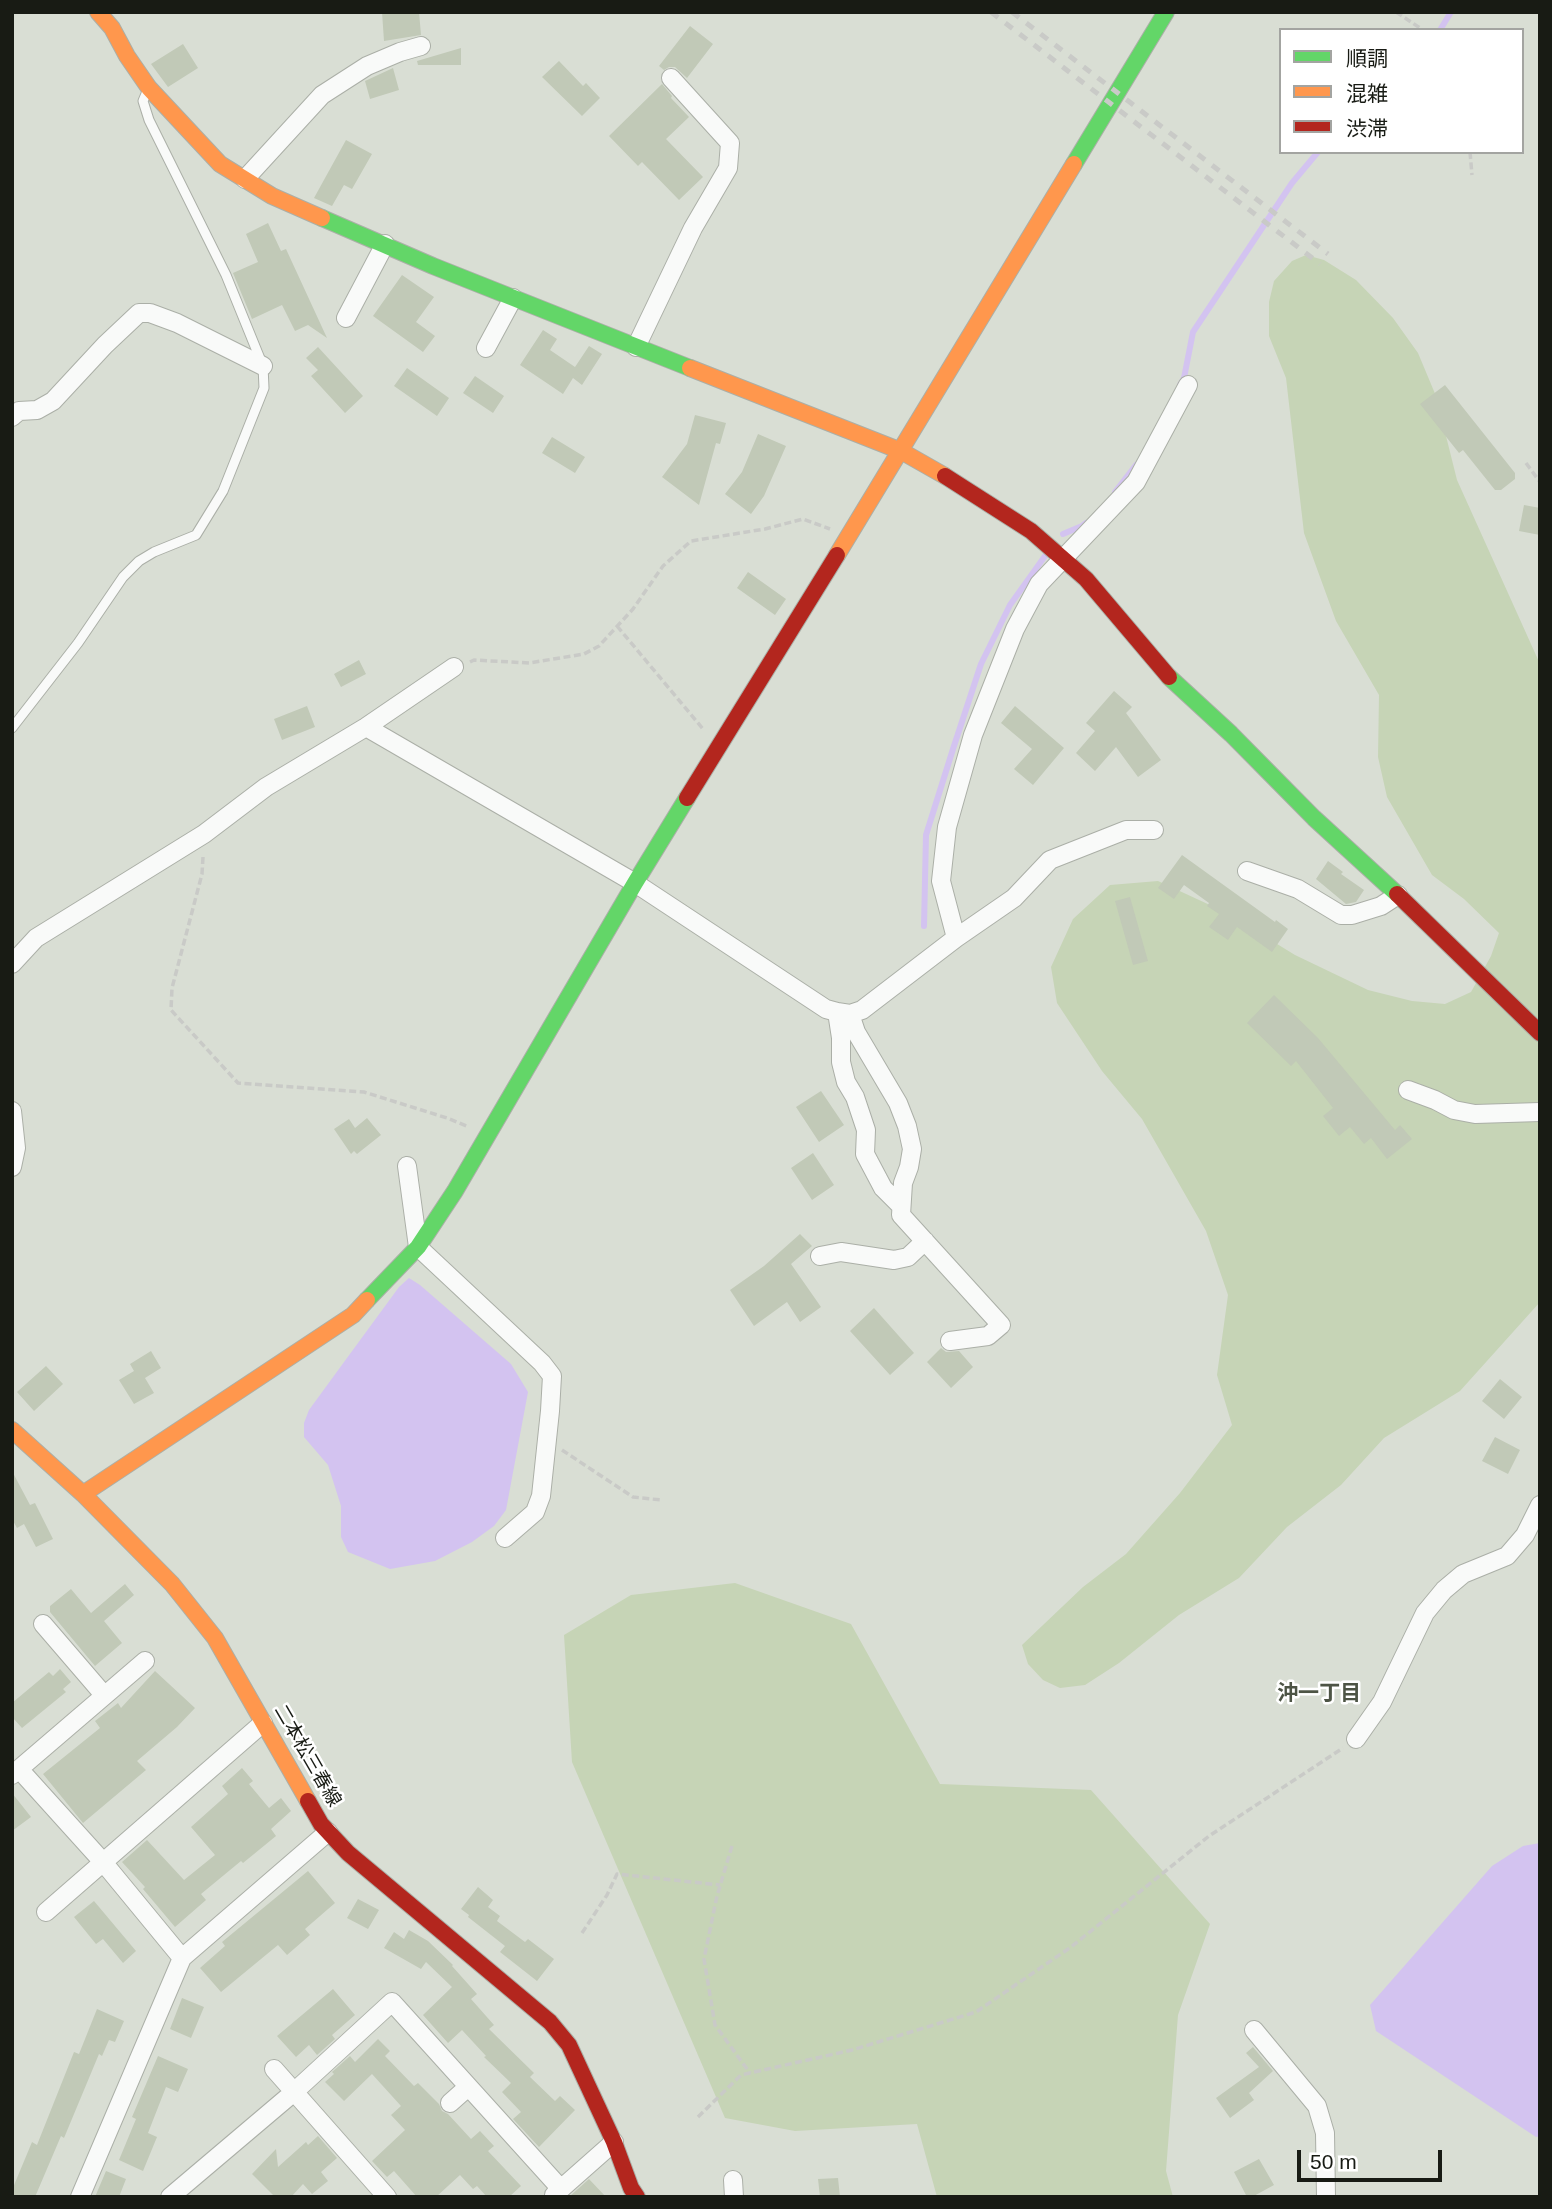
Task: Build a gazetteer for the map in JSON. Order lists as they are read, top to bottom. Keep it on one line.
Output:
{"streets":{"street":["二本松三春線"]},"districts":["沖一丁目"],"legend":["順調","混雑","渋滞"],"scale_bar":"50 m"}
